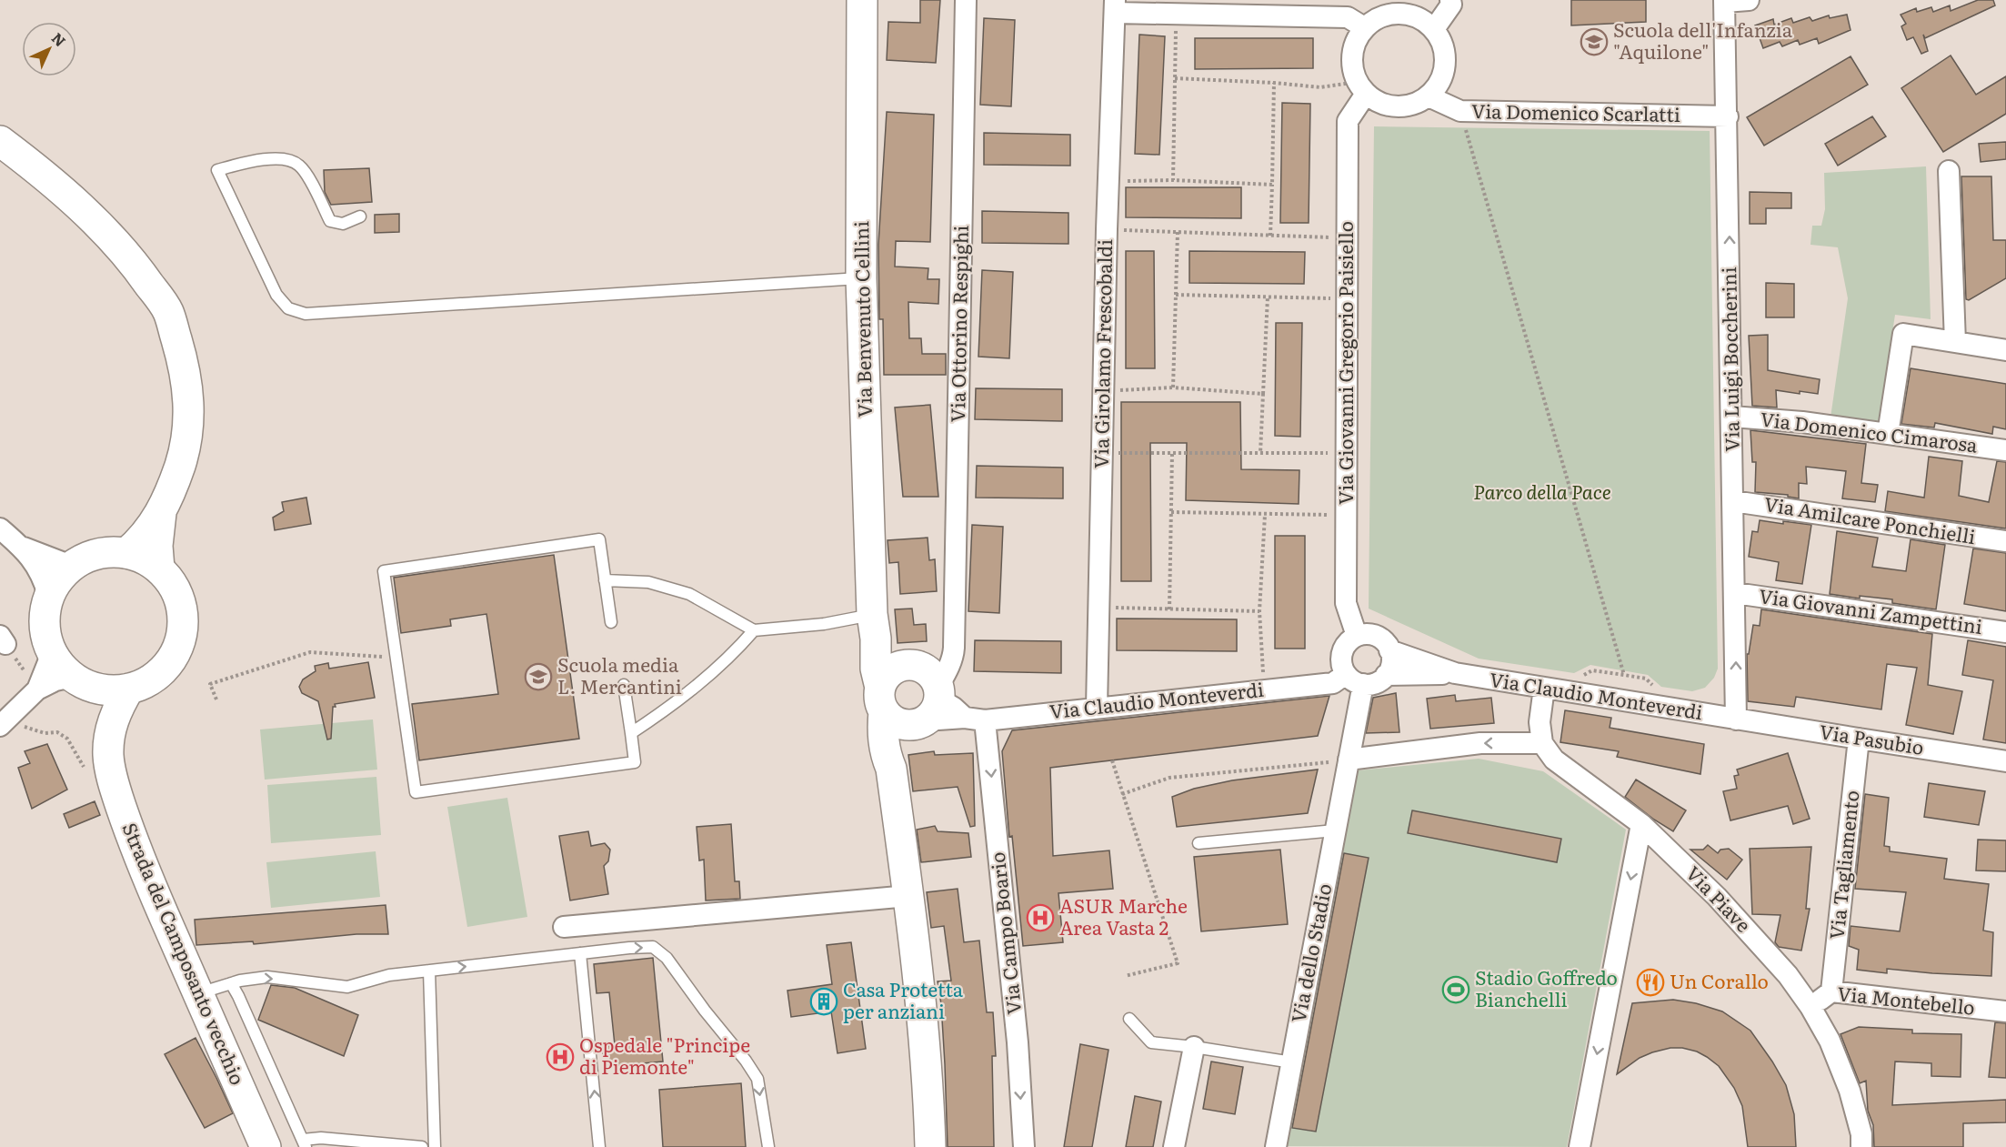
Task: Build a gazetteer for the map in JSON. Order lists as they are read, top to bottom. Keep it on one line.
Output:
{"streets":{"street":["Via Domenico Scarlatti","Via Benvenuto Cellini","Via Ottorino Respighi","Via Girolamo Frescobaldi","Via Luigi Boccherini","Via Giovanni Gregorio Paisiello","Via Domenico Cimarosa","Via Amilcare Ponchielli","Via Giovanni Zampettini","Via Claudio Monteverdi","Via Pasubio","Via Tagliamento","Via Piave","Via Campo Boario","Via dello Stadio","Strada del Camposanto vecchio","Via Montebello"]},"crossings":[["Via Domenico Scarlatti","Via Luigi Boccherini"],["Via Domenico Scarlatti","Via Giovanni Gregorio Paisiello"],["Via Ottorino Respighi","Via Claudio Monteverdi"],["Via Girolamo Frescobaldi","Via Claudio Monteverdi"],["Via Luigi Boccherini","Via Domenico Cimarosa"],["Via Luigi Boccherini","Via Amilcare Ponchielli"],["Via Luigi Boccherini","Via Giovanni Zampettini"],["Via Luigi Boccherini","Via Claudio Monteverdi"],["Via Luigi Boccherini","Via Pasubio"],["Via Giovanni Gregorio Paisiello","Via Claudio Monteverdi"],["Via Giovanni Gregorio Paisiello","Via dello Stadio"],["Via Claudio Monteverdi","Via Pasubio"],["Via Claudio Monteverdi","Via Campo Boario"],["Via Claudio Monteverdi","Via dello Stadio"],["Via Pasubio","Via Tagliamento"],["Via Tagliamento","Via Montebello"],["Via Piave","Via Montebello"]],"one_way":["Via Luigi Boccherini"],"parks":["Parco della Pace"],"places":{"school or university":["Scuola dell'Infanzia \"Aquilone\"","Scuola media L. Mercantini"],"hospital":["ASUR Marche Area Vasta 2","Ospedale \"Principe di Piemonte\""],"restaurant":["Un Corallo"],"sports":["Stadio Goffredo Bianchelli"],"building":["Casa Protetta per anziani"]},"north":"top right"}
